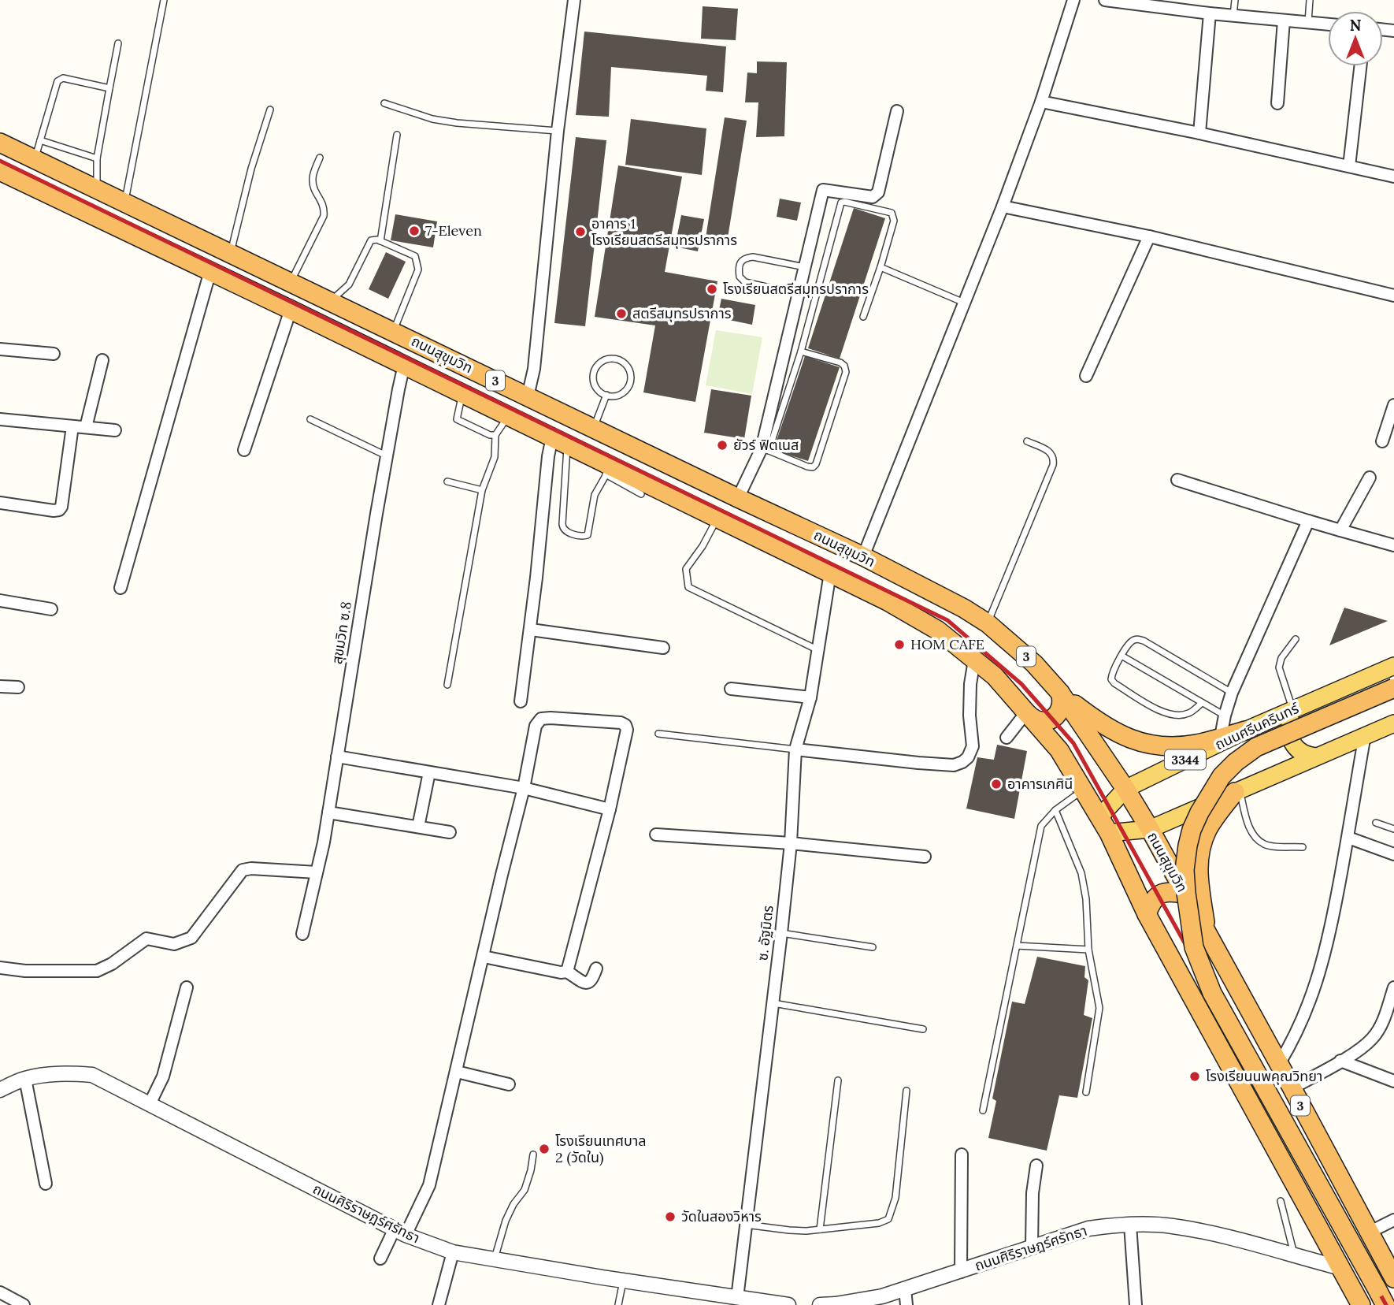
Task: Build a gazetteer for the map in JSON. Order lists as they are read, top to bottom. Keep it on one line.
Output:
{"streets":{"highway":["ถนนสุขุมวิท","3"],"main road":["ถนนศรีนครินทร์","3344"],"street":["สุขมวิท ซ.8","ซ. อัฐมิตร","ถนนศิริราษฎร์ศรัทธา"]},"crossings":[["ถนนสุขุมวิท","สุขมวิท ซ.8"],["ถนนสุขุมวิท","ถนนศรีนครินทร์"],["ถนนสุขุมวิท","ซ. อัฐมิตร"],["ถนนสุขุมวิท","ถนนศิริราษฎร์ศรัทธา"],["ซ. อัฐมิตร","ถนนศิริราษฎร์ศรัทธา"]],"places":["7-Eleven","อาคาร 1 โรงเรียนสตรีสมุทรปราการ","โรงเรียนสตรีสมุทรปราการ","สตรีสมุทรปราการ","ยัวร์ ฟิตเนส","HOM CAFE","อาคารเกศินี","โรงเรียนนพคุณวิทยา","โรงเรียนเทศบาล 2 (วัดใน)","วัดในสองวิหาร"],"north":"top"}
